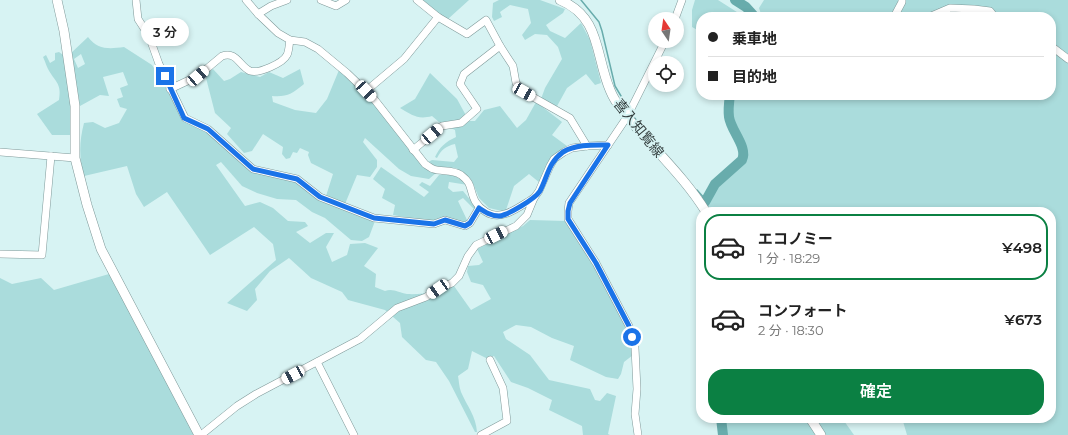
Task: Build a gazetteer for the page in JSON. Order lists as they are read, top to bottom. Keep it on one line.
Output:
{"streets":{"street":["喜入知覧線"]},"north":"top","page":{"banner":["乗車地","目的地"],"bubble":"3 分","list":[{"name":"エコノミー","note":"1 分 · 18:29","value":"¥498"},{"name":"コンフォート","note":"2 分 · 18:30","value":"¥673"}],"buttons":"確定"}}
